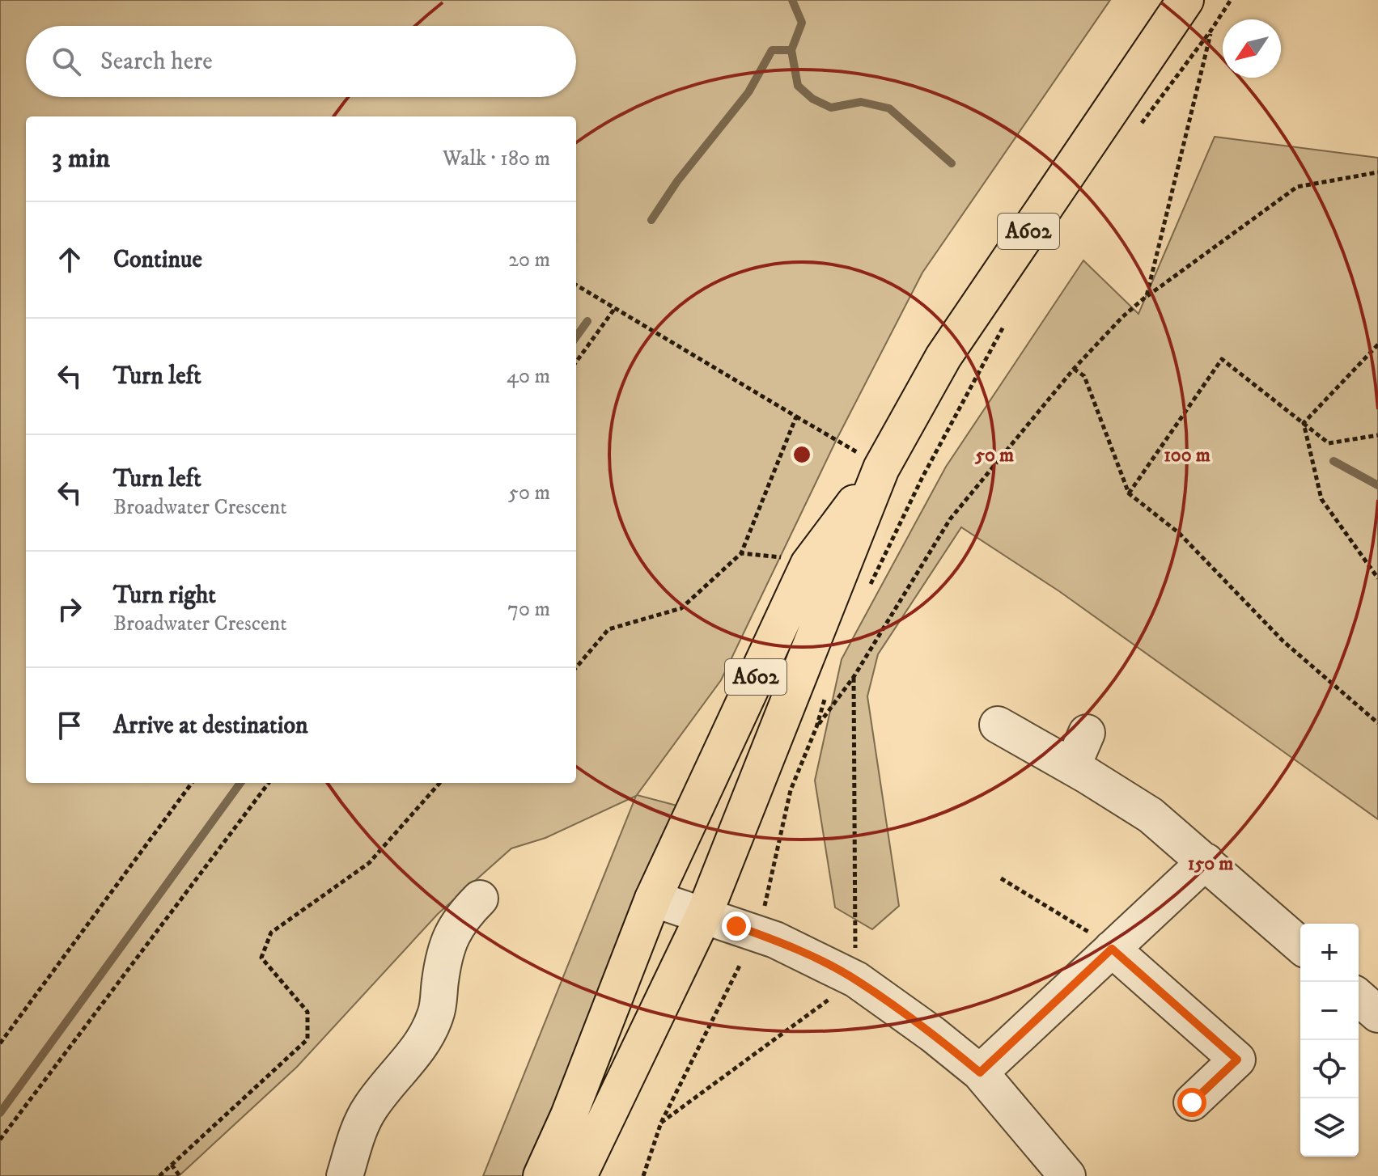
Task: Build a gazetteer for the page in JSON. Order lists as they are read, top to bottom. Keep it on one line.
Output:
{"streets":{"highway":["A602"]},"north":"bottom left","page":{"search":"Search here","heading":["3 min","Walk · 180 m"],"list":[["Continue","20 m"],["Turn left","40 m"],["Turn left","Broadwater Crescent","50 m"],["Turn right","Broadwater Crescent","70 m"],"Arrive at destination"],"map_buttons":["+","−"]},"rings":["50 m","100 m","150 m"]}
